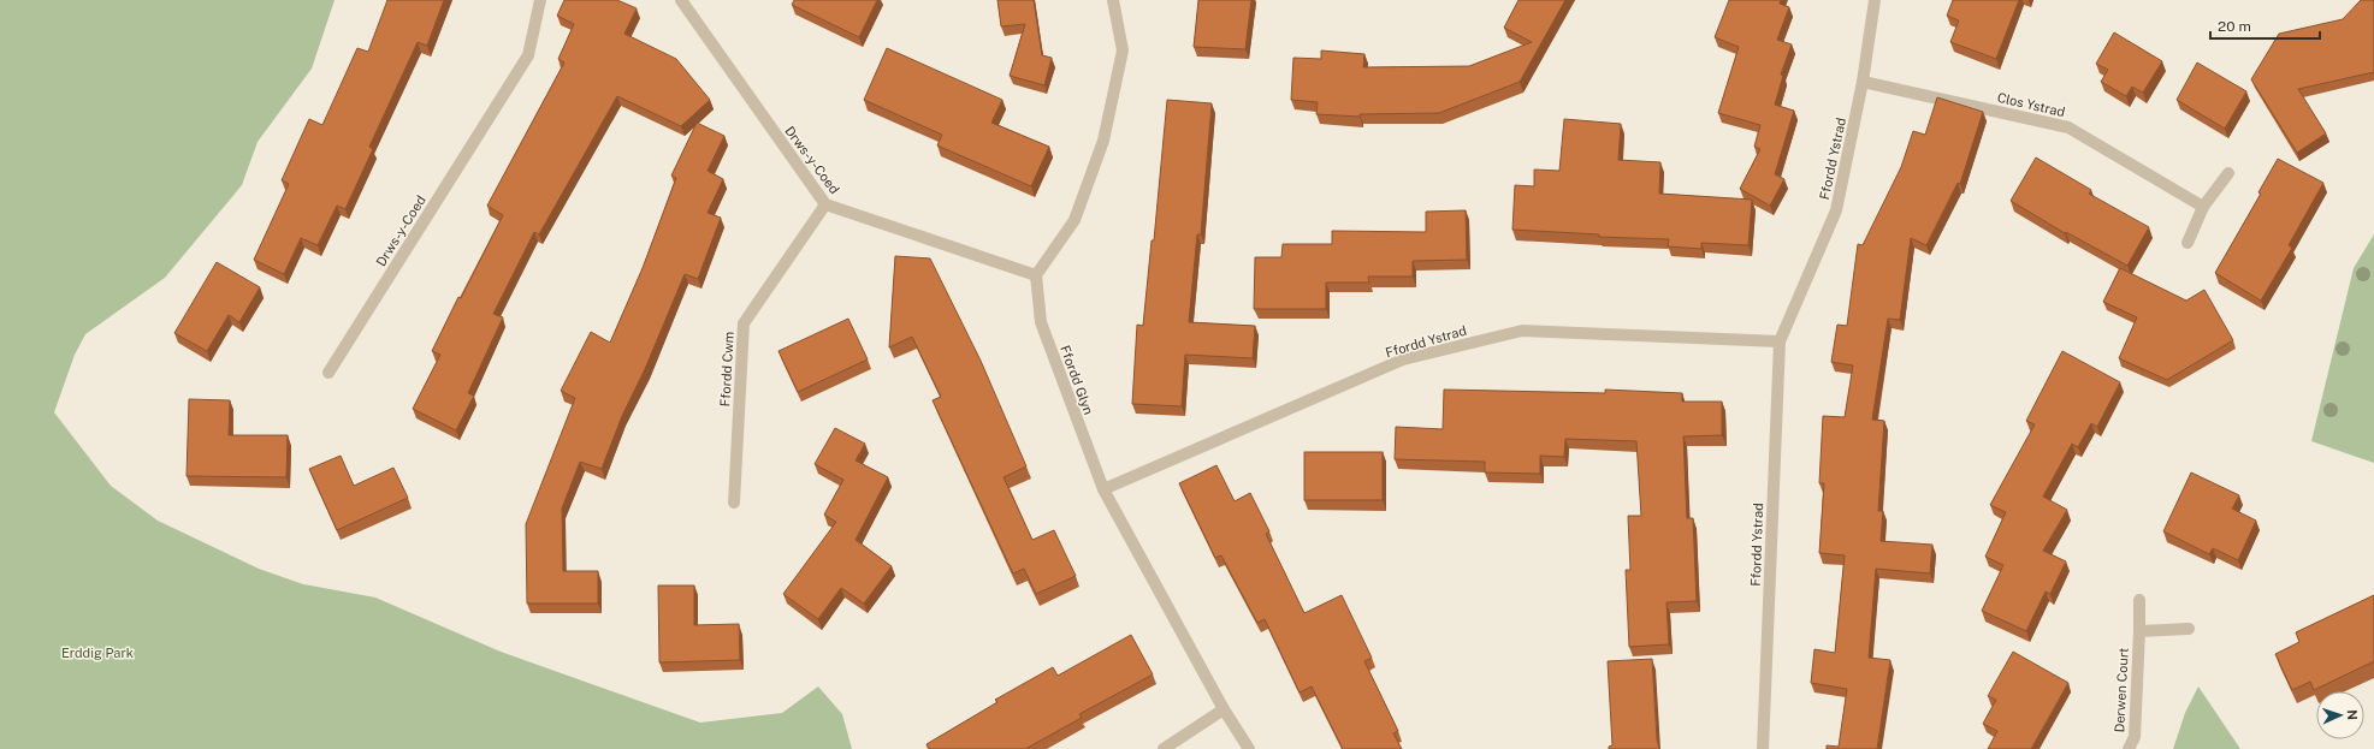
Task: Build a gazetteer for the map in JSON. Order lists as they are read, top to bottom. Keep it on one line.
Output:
{"streets":{"street":["Clos Ystrad","Ffordd Ystrad","Drws-y-Coed","Ffordd Cwm","Ffordd Glyn","Derwen Court"]},"crossings":[["Clos Ystrad","Ffordd Ystrad"],["Ffordd Ystrad","Ffordd Glyn"],["Drws-y-Coed","Ffordd Cwm"],["Drws-y-Coed","Ffordd Glyn"]],"parks":["Erddig Park"],"scale_bar":"20 m","north":"right"}
